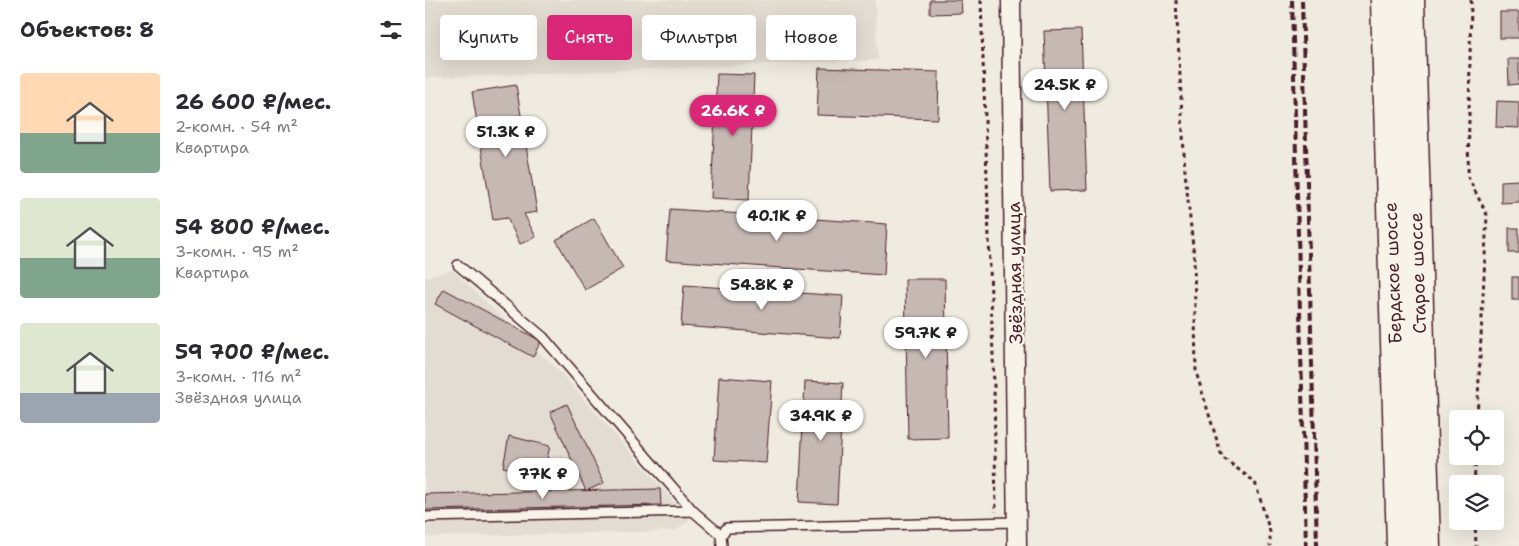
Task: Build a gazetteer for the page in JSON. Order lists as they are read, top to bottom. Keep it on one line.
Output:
{"streets":{"highway":["Бердское шоссе","Старое шоссе"],"street":["Звёздная улица"]},"page":{"heading":"Объектов: 8","chip":["Купить","Снять","Фильтры","Новое"],"list":[{"name":"26 600 ₽/мес.","note":"2-комн. · 54 m² · Квартира"},{"name":"54 800 ₽/мес.","note":"3-комн. · 95 m² · Квартира"},{"name":"59 700 ₽/мес.","note":"3-комн. · 116 m² · Звёздная улица"}],"price":["24.5K ₽","26.6K ₽","51.3K ₽","40.1K ₽","54.8K ₽","59.7K ₽","34.9K ₽","77K ₽"]}}
